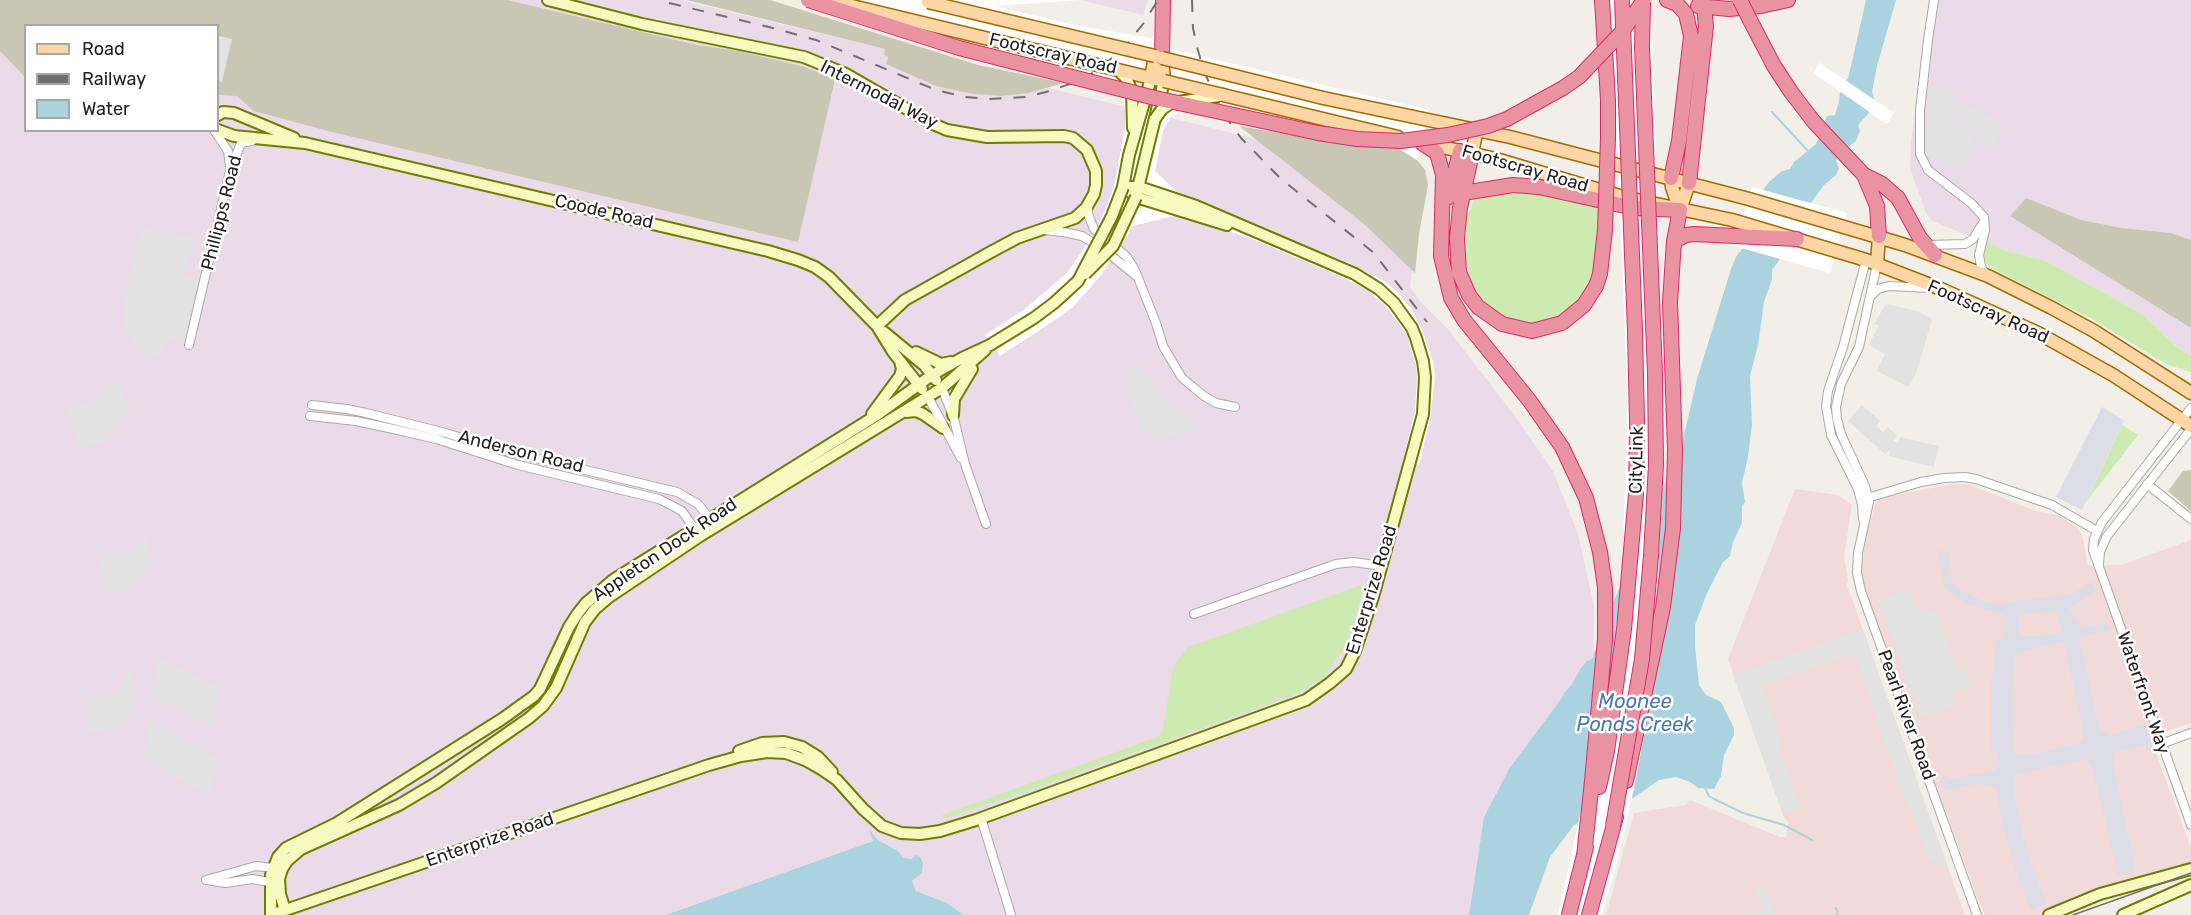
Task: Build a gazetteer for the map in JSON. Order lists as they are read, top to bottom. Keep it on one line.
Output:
{"streets":{"highway":["CityLink"],"main road":["Footscray Road","Appleton Dock Road"],"street":["Intermodal Way","Coode Road","Phillipps Road","Anderson Road","Enterprize Road","Waterfront Way","Pearl River Road"]},"crossings":[["Footscray Road","Appleton Dock Road"],["Footscray Road","Waterfront Way"],["Footscray Road","Pearl River Road"],["Coode Road","Phillipps Road"],["Coode Road","Appleton Dock Road"],["Anderson Road","Appleton Dock Road"],["Appleton Dock Road","Enterprize Road"]],"water":["Moonee Ponds Creek"],"legend":["Road","Railway","Water"]}
